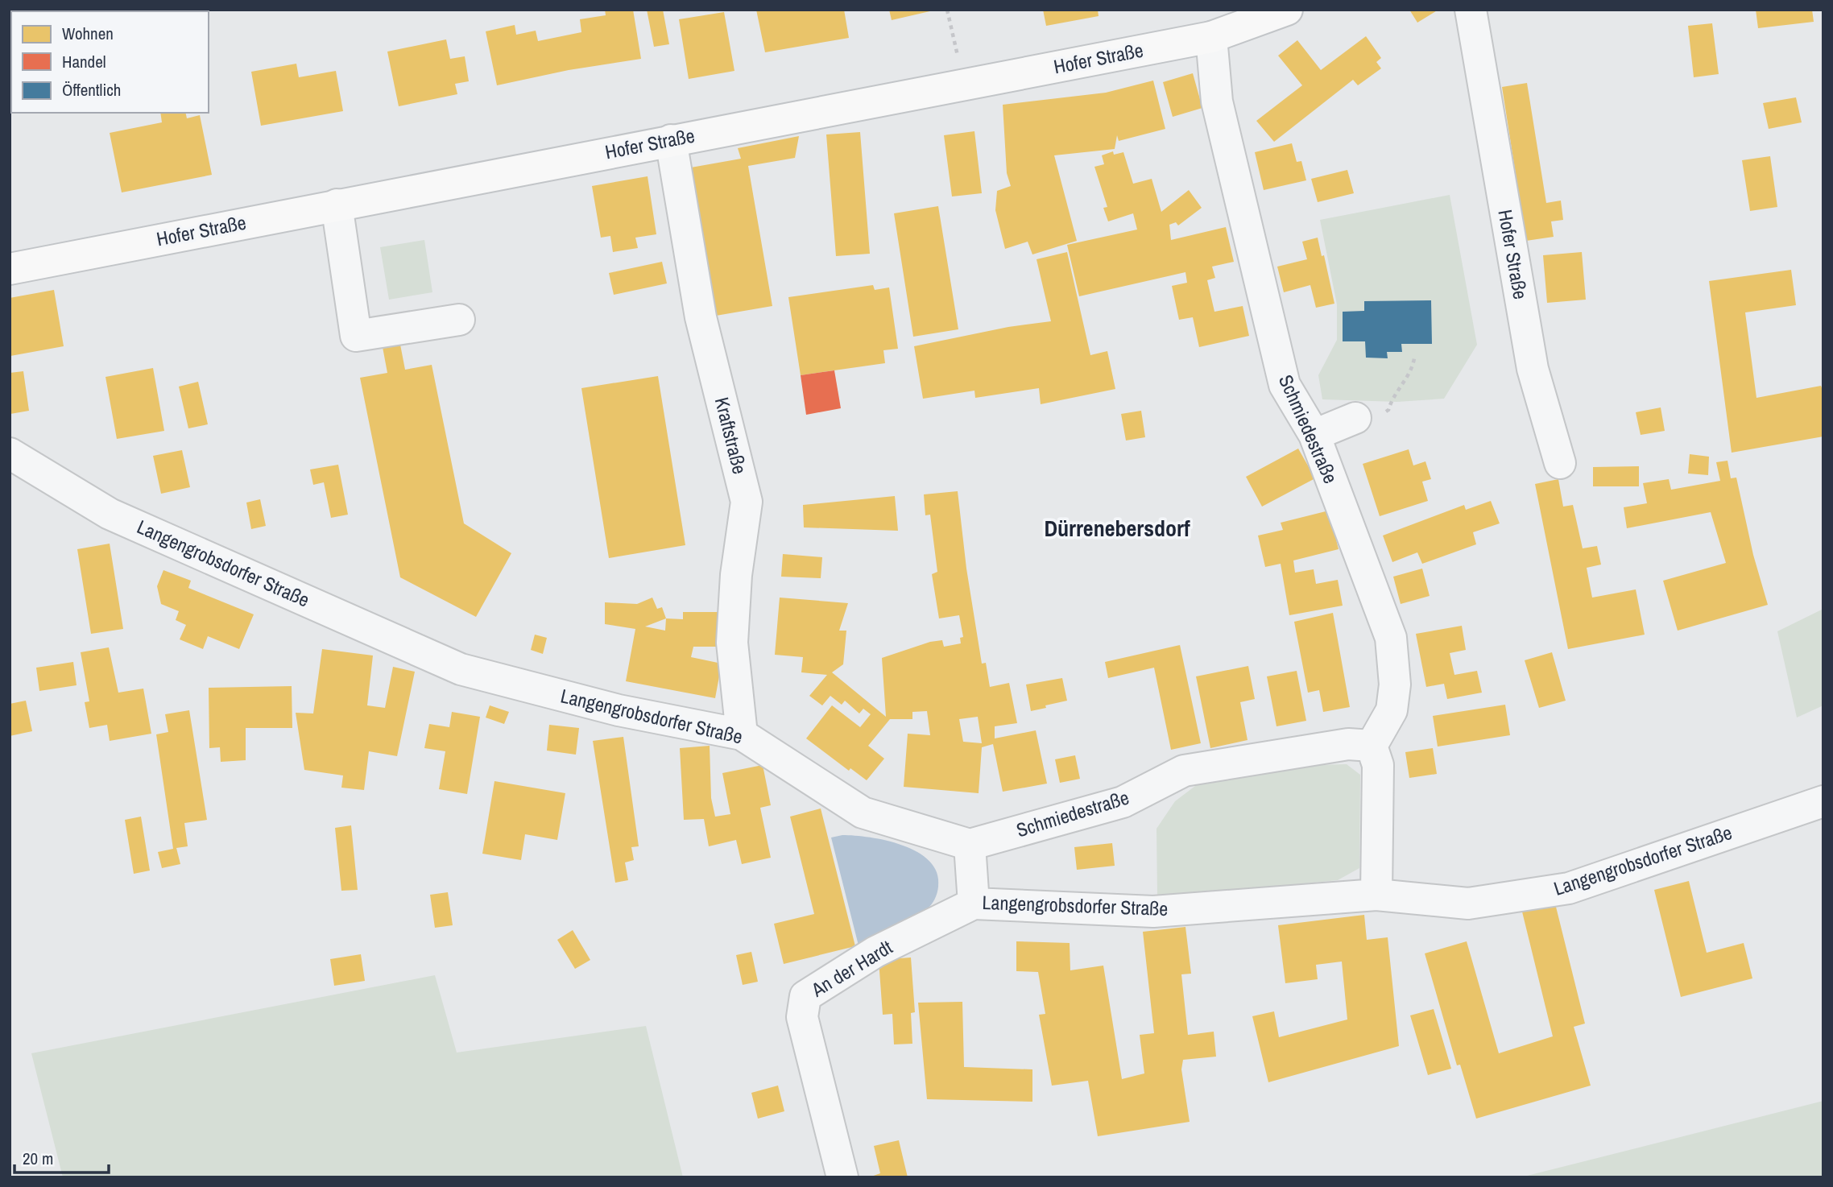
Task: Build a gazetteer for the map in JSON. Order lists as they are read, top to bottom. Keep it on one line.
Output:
{"streets":{"main road":["Hofer Straße"],"street":["Schmiedestraße","Kraftstraße","Langengrobsdorfer Straße","An der Hardt"]},"crossings":[["Hofer Straße","Schmiedestraße"],["Hofer Straße","Kraftstraße"],["Schmiedestraße","Langengrobsdorfer Straße"],["Kraftstraße","Langengrobsdorfer Straße"],["Langengrobsdorfer Straße","An der Hardt"]],"districts":["Dürrenebersdorf"],"legend":["Wohnen","Handel","Öffentlich"],"scale_bar":"20 m"}
